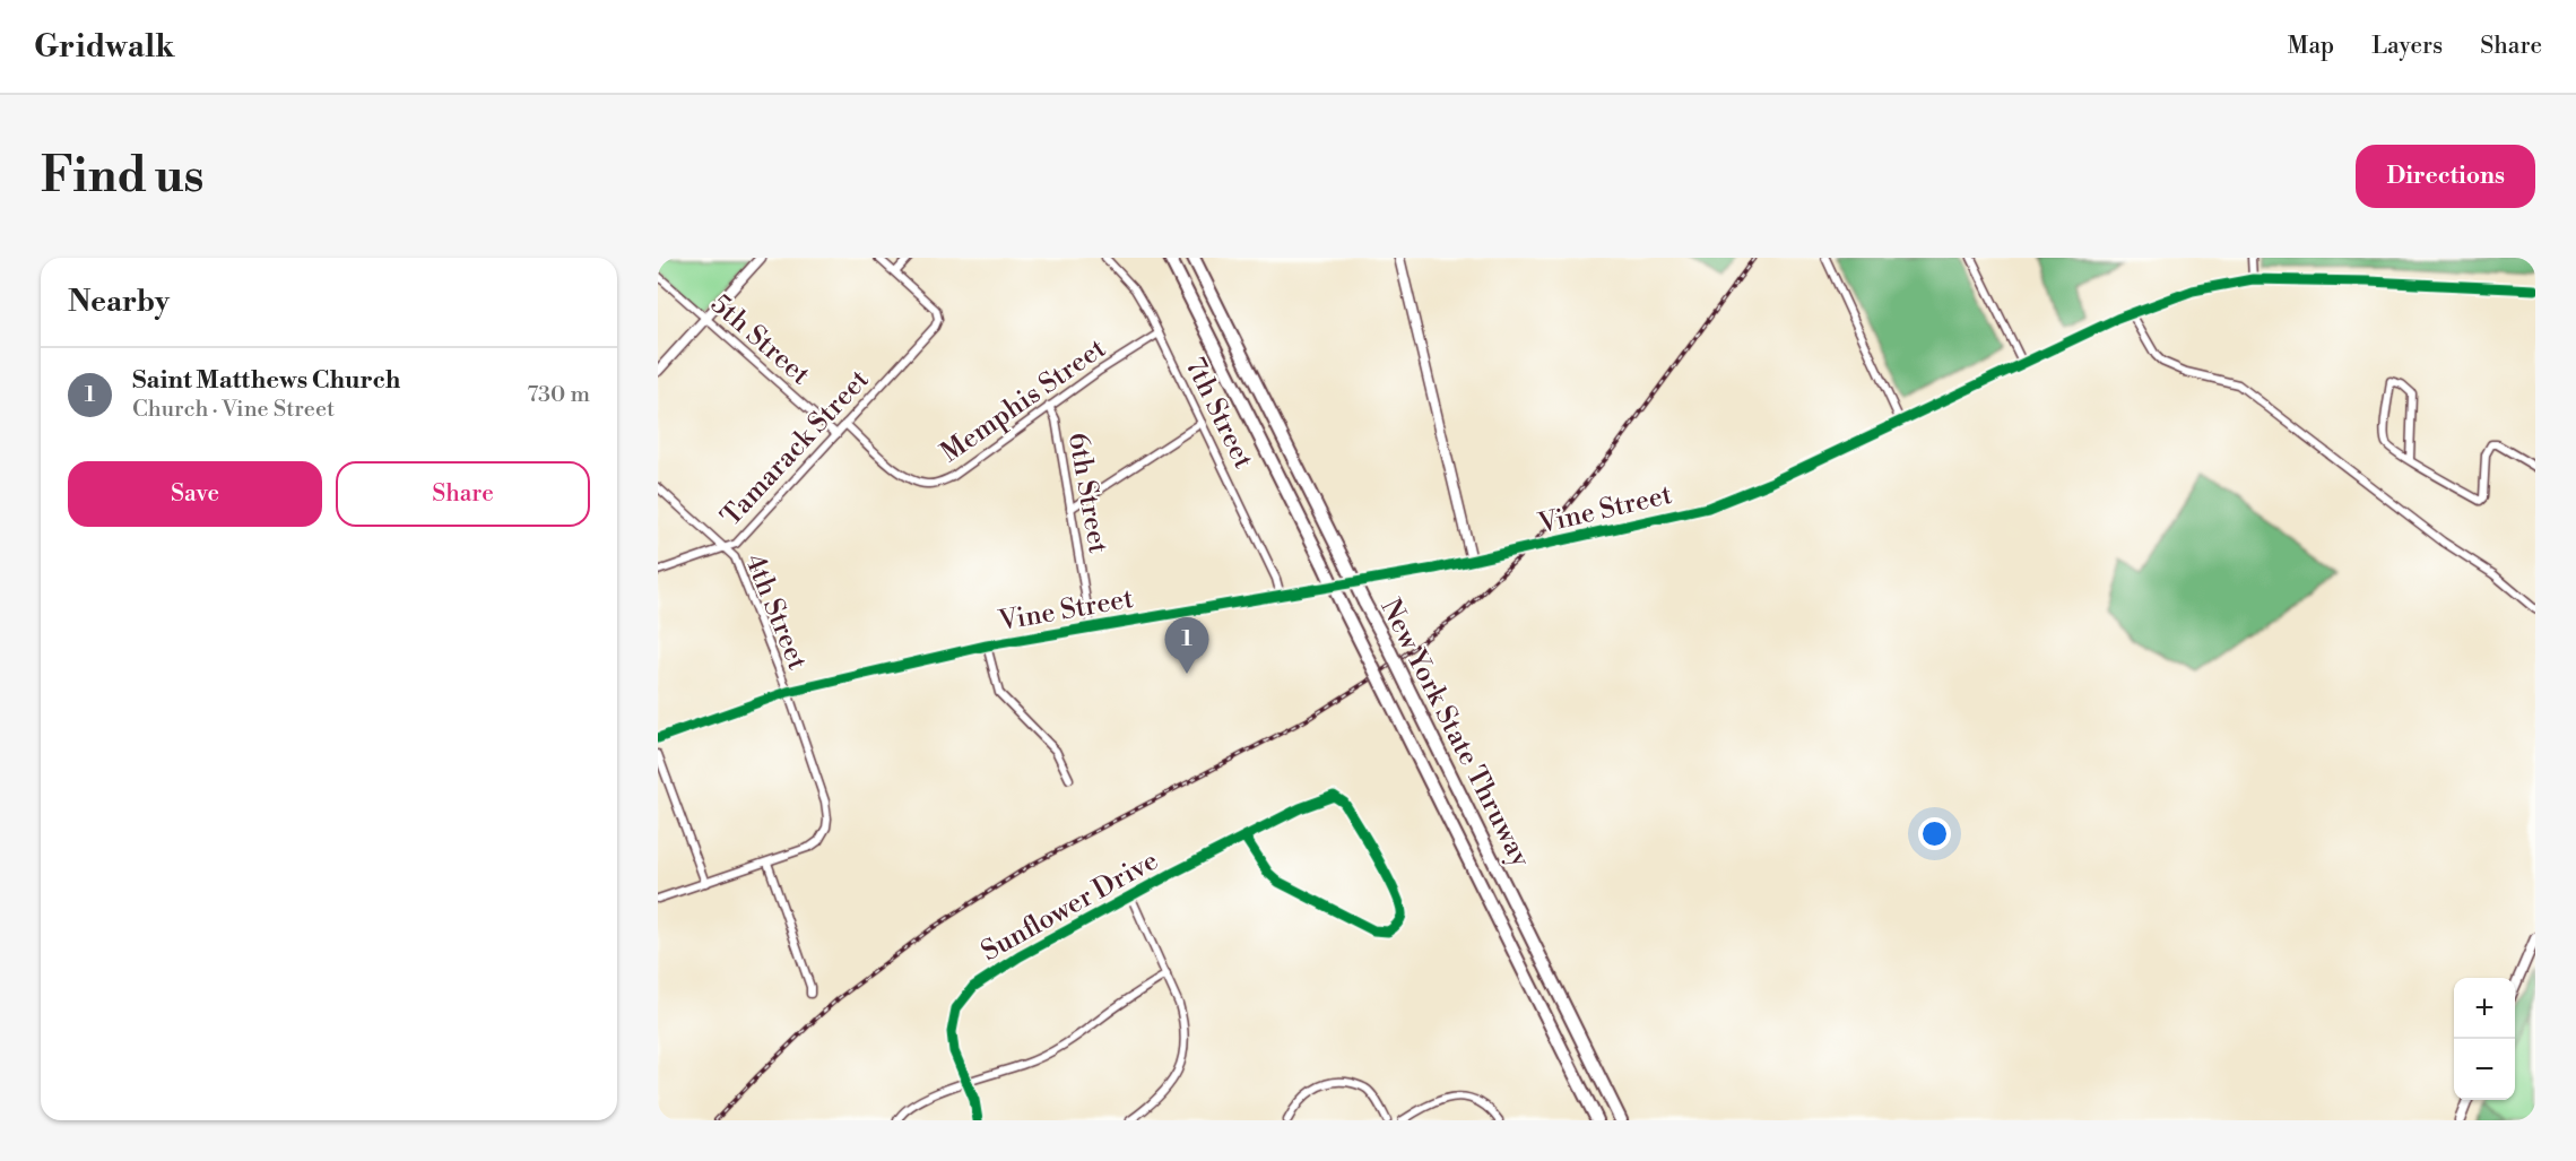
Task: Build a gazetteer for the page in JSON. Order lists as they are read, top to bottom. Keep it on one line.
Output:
{"streets":{"highway":["New York State Thruway"],"street":["5th Street","Memphis Street","7th Street","Tamarack Street","6th Street","Vine Street","4th Street","Sunflower Drive"]},"crossings":[["5th Street","Tamarack Street"],["Memphis Street","7th Street"],["Memphis Street","Tamarack Street"],["Memphis Street","6th Street"],["7th Street","Vine Street"],["Tamarack Street","4th Street"],["6th Street","Vine Street"],["Vine Street","4th Street"]],"page":{"header":"Gridwalk","nav":["Map","Layers","Share"],"buttons":["Directions",["Save","Share"]],"title":"Find us","heading":"Nearby","list":[{"mark":"1","name":"Saint Matthews Church","note":"Church · Vine Street","value":"730 m"}],"pins":"1","map_buttons":["+","−"]}}
